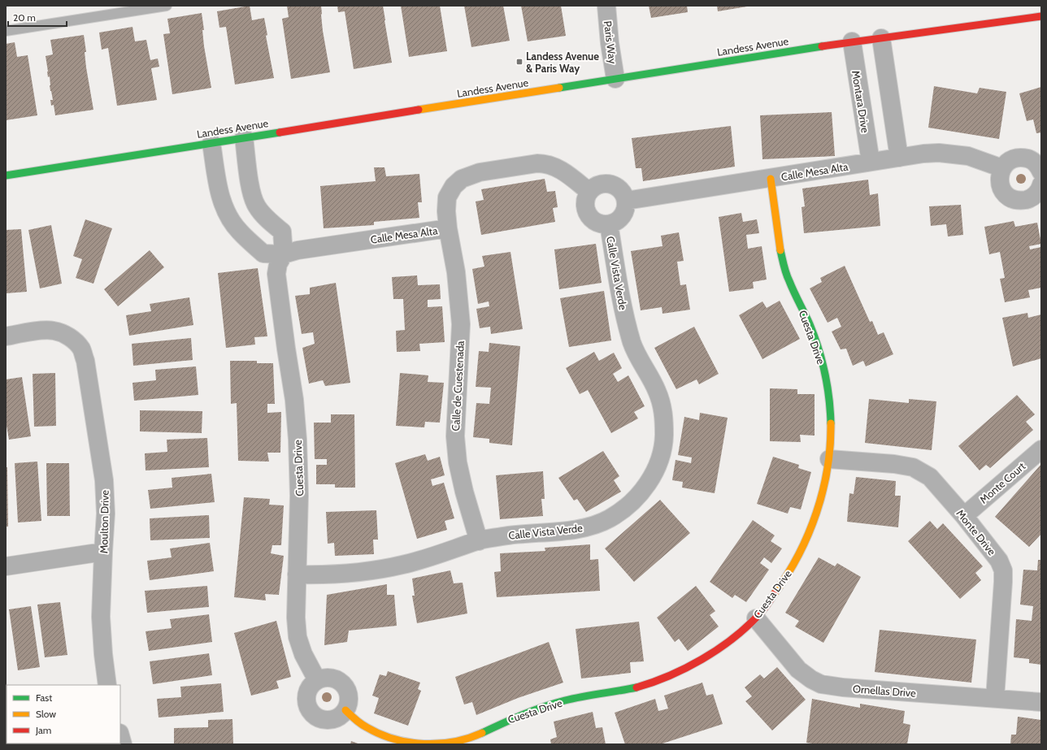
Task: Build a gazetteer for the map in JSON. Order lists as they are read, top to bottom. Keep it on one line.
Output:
{"streets":{"main road":["Landess Avenue","Cuesta Drive"],"street":["Paris Way","Montara Drive","Calle Mesa Alta","Calle Vista Verde","Calle de Cuestenada","Monte Court","Moulton Drive","Monte Drive","Ornellas Drive"]},"crossings":[["Paris Way","Landess Avenue"],["Landess Avenue","Montara Drive"],["Landess Avenue","Cuesta Drive"],["Montara Drive","Calle Mesa Alta"],["Calle Mesa Alta","Calle Vista Verde"],["Calle Mesa Alta","Cuesta Drive"],["Calle Mesa Alta","Calle de Cuestenada"],["Calle Vista Verde","Cuesta Drive"],["Calle Vista Verde","Calle de Cuestenada"],["Cuesta Drive","Monte Drive"],["Cuesta Drive","Ornellas Drive"],["Monte Court","Monte Drive"],["Monte Drive","Ornellas Drive"]],"places":{"transit":["Landess Avenue & Paris Way"]},"legend":["Fast","Slow","Jam"],"scale_bar":"20 m"}
